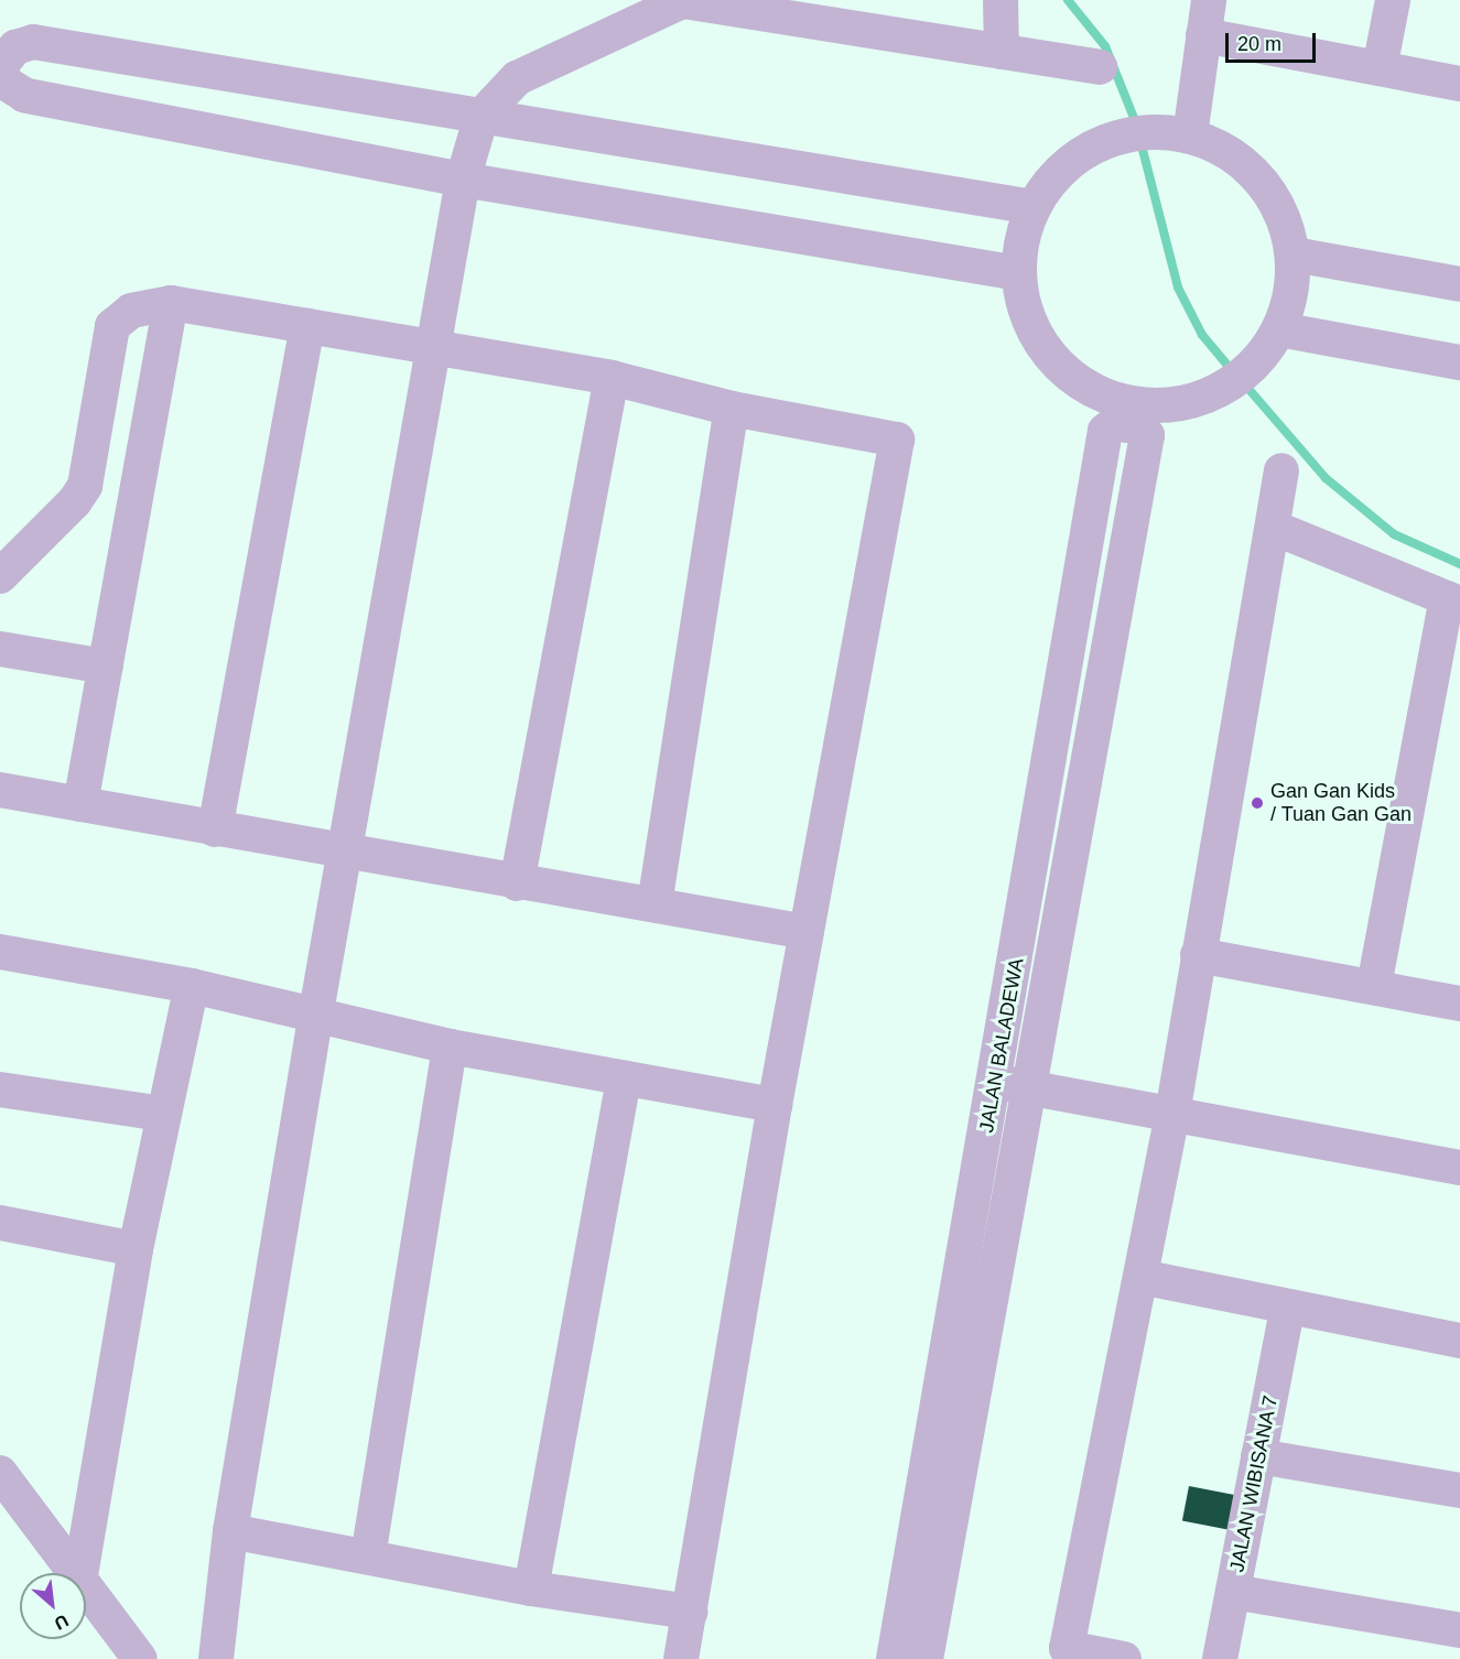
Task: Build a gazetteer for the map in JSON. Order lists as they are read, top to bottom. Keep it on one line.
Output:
{"streets":{"street":["JALAN BALADEWA","JALAN WIBISANA 7"]},"places":["Gan Gan Kids / Tuan Gan Gan"],"scale_bar":"20 m","north":"bottom right"}
